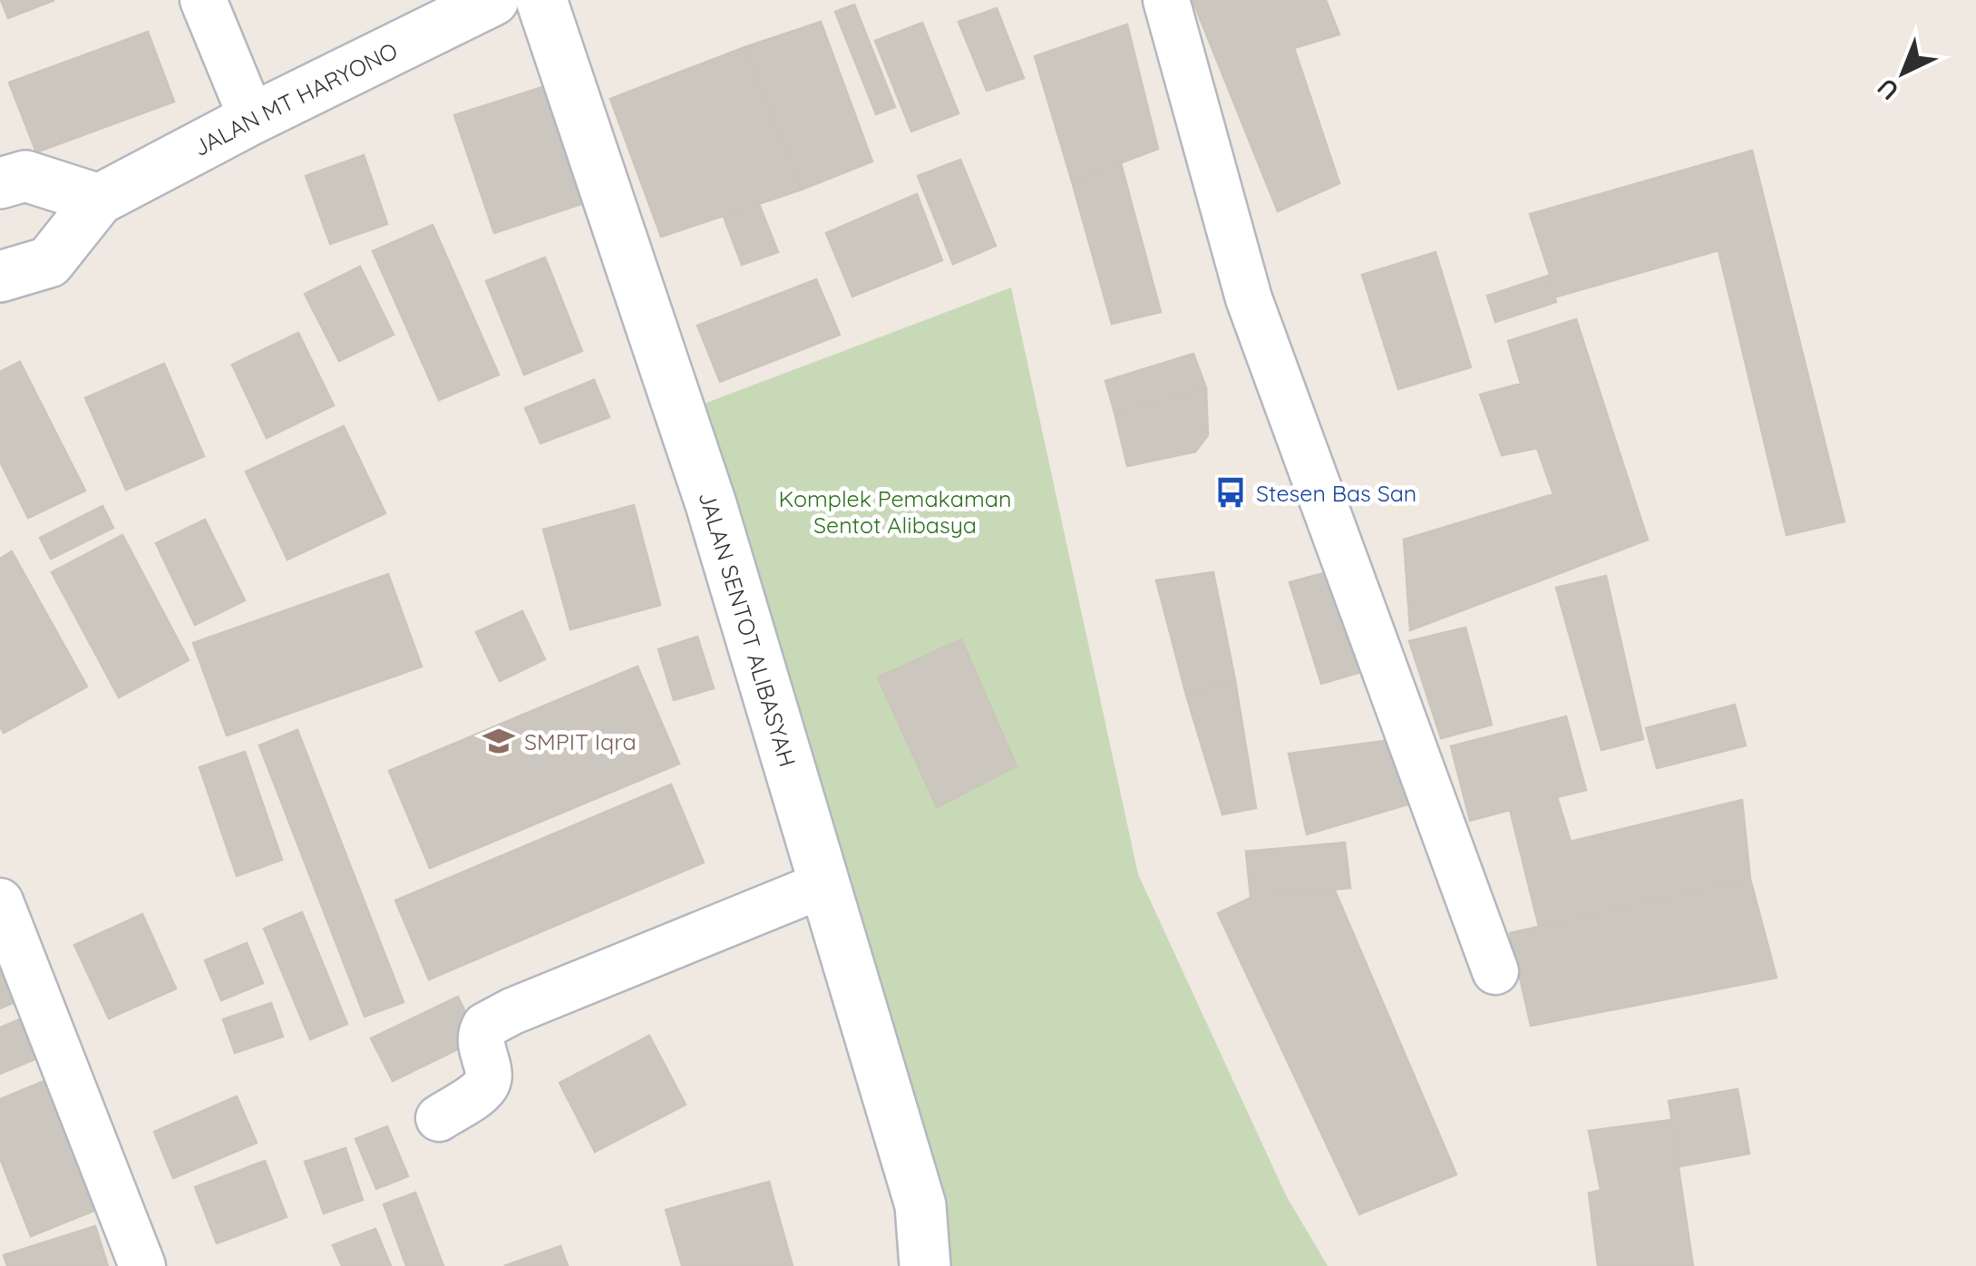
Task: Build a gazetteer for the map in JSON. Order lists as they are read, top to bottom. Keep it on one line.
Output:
{"streets":{"street":["JALAN MT HARYONO","JALAN SENTOT ALIBASYAH"]},"parks":["Komplek Pemakaman Sentot Alibasya"],"places":{"bus stop":["Stesen Bas San"],"school or university":["SMPIT Iqra"]},"north":"bottom left"}
